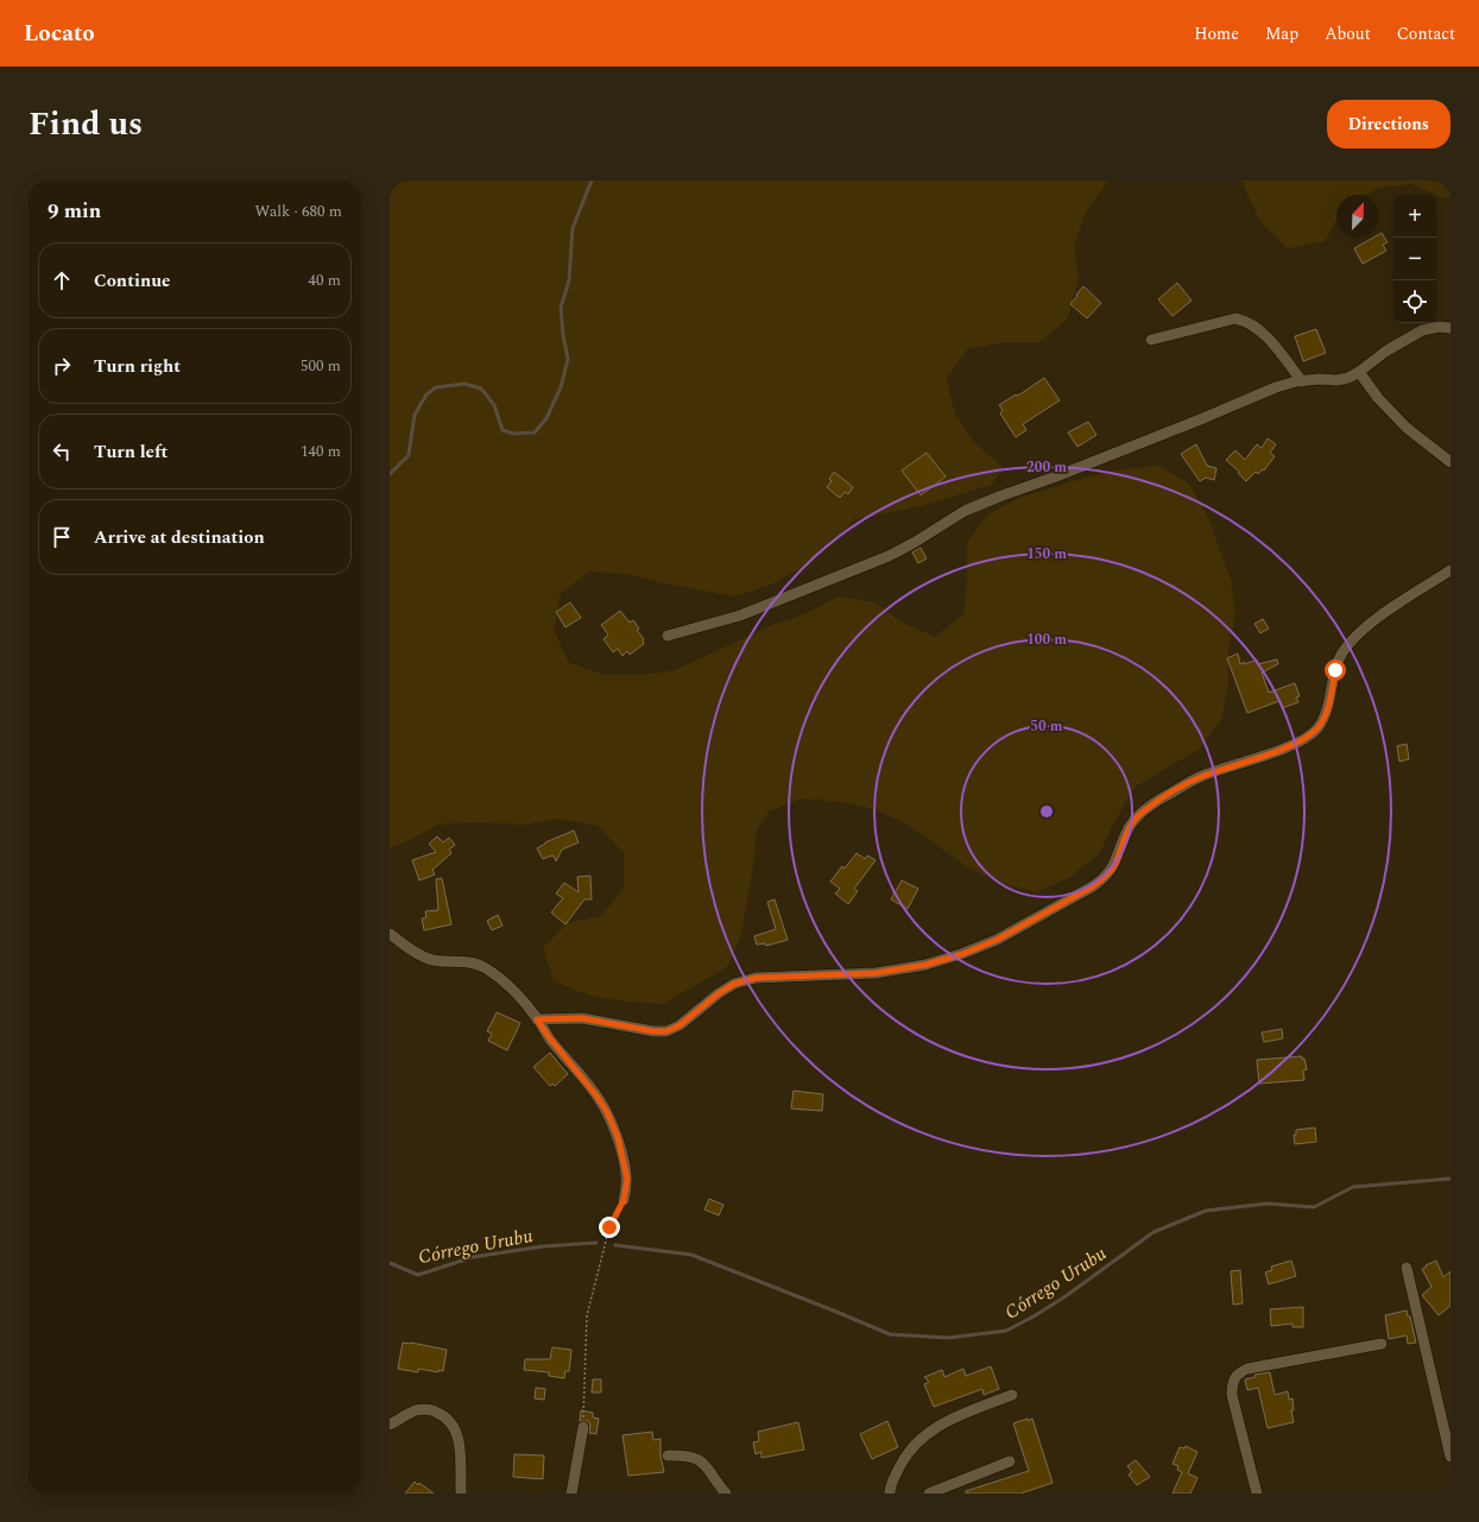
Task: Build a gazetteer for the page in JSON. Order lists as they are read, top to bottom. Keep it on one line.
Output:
{"water":["Córrego Urubu"],"north":"top right","page":{"header":"Locato","nav":["Home","Map","About","Contact"],"title":"Find us","buttons":"Directions","heading":["9 min","Walk · 680 m"],"map_buttons":["+","−"],"list":[["Continue","40 m"],["Turn right","500 m"],["Turn left","140 m"],"Arrive at destination"]},"rings":["200 m","150 m","100 m","50 m"]}
